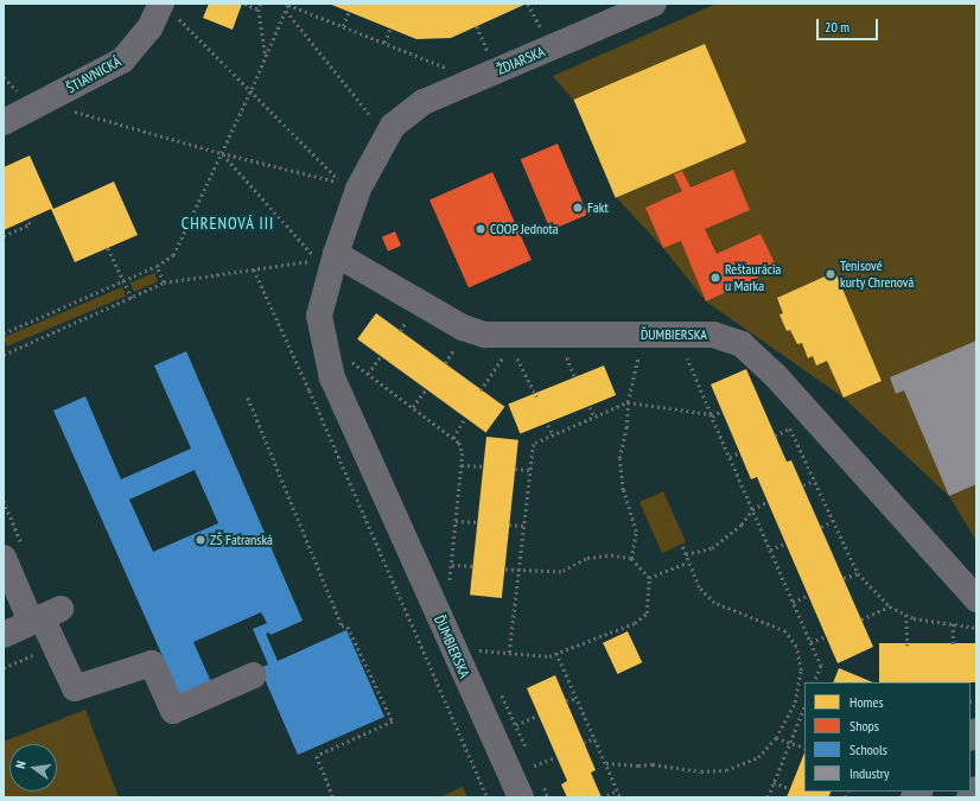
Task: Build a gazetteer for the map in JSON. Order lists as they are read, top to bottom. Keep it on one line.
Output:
{"streets":{"street":["ŽDIARSKA","ŠTIAVNICKÁ","ĎUMBIERSKA"]},"crossings":[["ŽDIARSKA","ĎUMBIERSKA"]],"districts":["CHRENOVÁ III"],"places":["Fakt","COOP Jednota","Tenisové kurty Chrenová","Reštaurácia u Marka","ZŠ Fatranská"],"legend":["Homes","Shops","Schools","Industry"],"scale_bar":"20 m","north":"left"}
